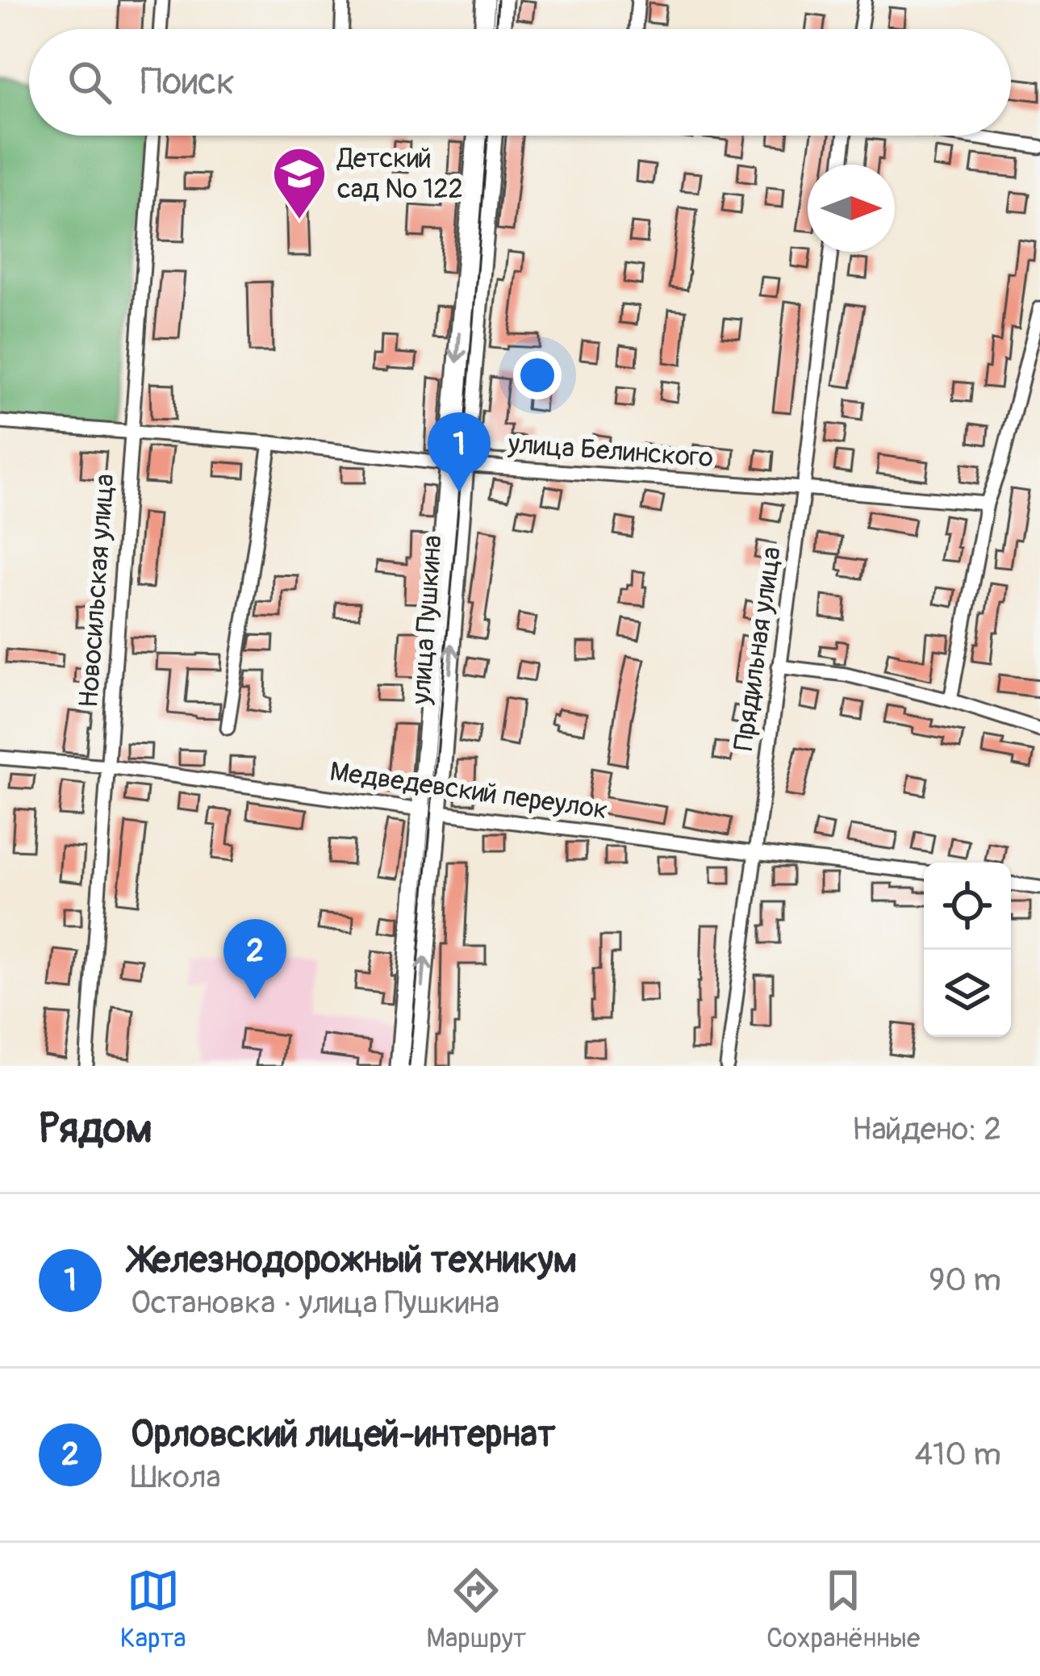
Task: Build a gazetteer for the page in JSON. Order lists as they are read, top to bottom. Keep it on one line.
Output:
{"streets":{"main road":["улица Пушкина"],"street":["улица Белинского","Новосильская улица","Прядильная улица","Медведевский переулок"]},"crossings":[["улица Белинского","Новосильская улица"],["улица Белинского","улица Пушкина"],["улица Белинского","Прядильная улица"],["Новосильская улица","Медведевский переулок"],["улица Пушкина","Медведевский переулок"],["Прядильная улица","Медведевский переулок"]],"places":{"school or university":["Детский сад № 122"]},"north":"right","page":{"search":"Поиск","pins":["1","2"],"heading":["Рядом","Найдено: 2"],"list":[{"mark":"1","name":"Железнодорожный техникум","note":"Остановка · улица Пушкина","value":"90 m"},{"mark":"2","name":"Орловский лицей-интернат","note":"Школа","value":"410 m"}],"nav":["Карта","Маршрут","Сохранённые"]}}
